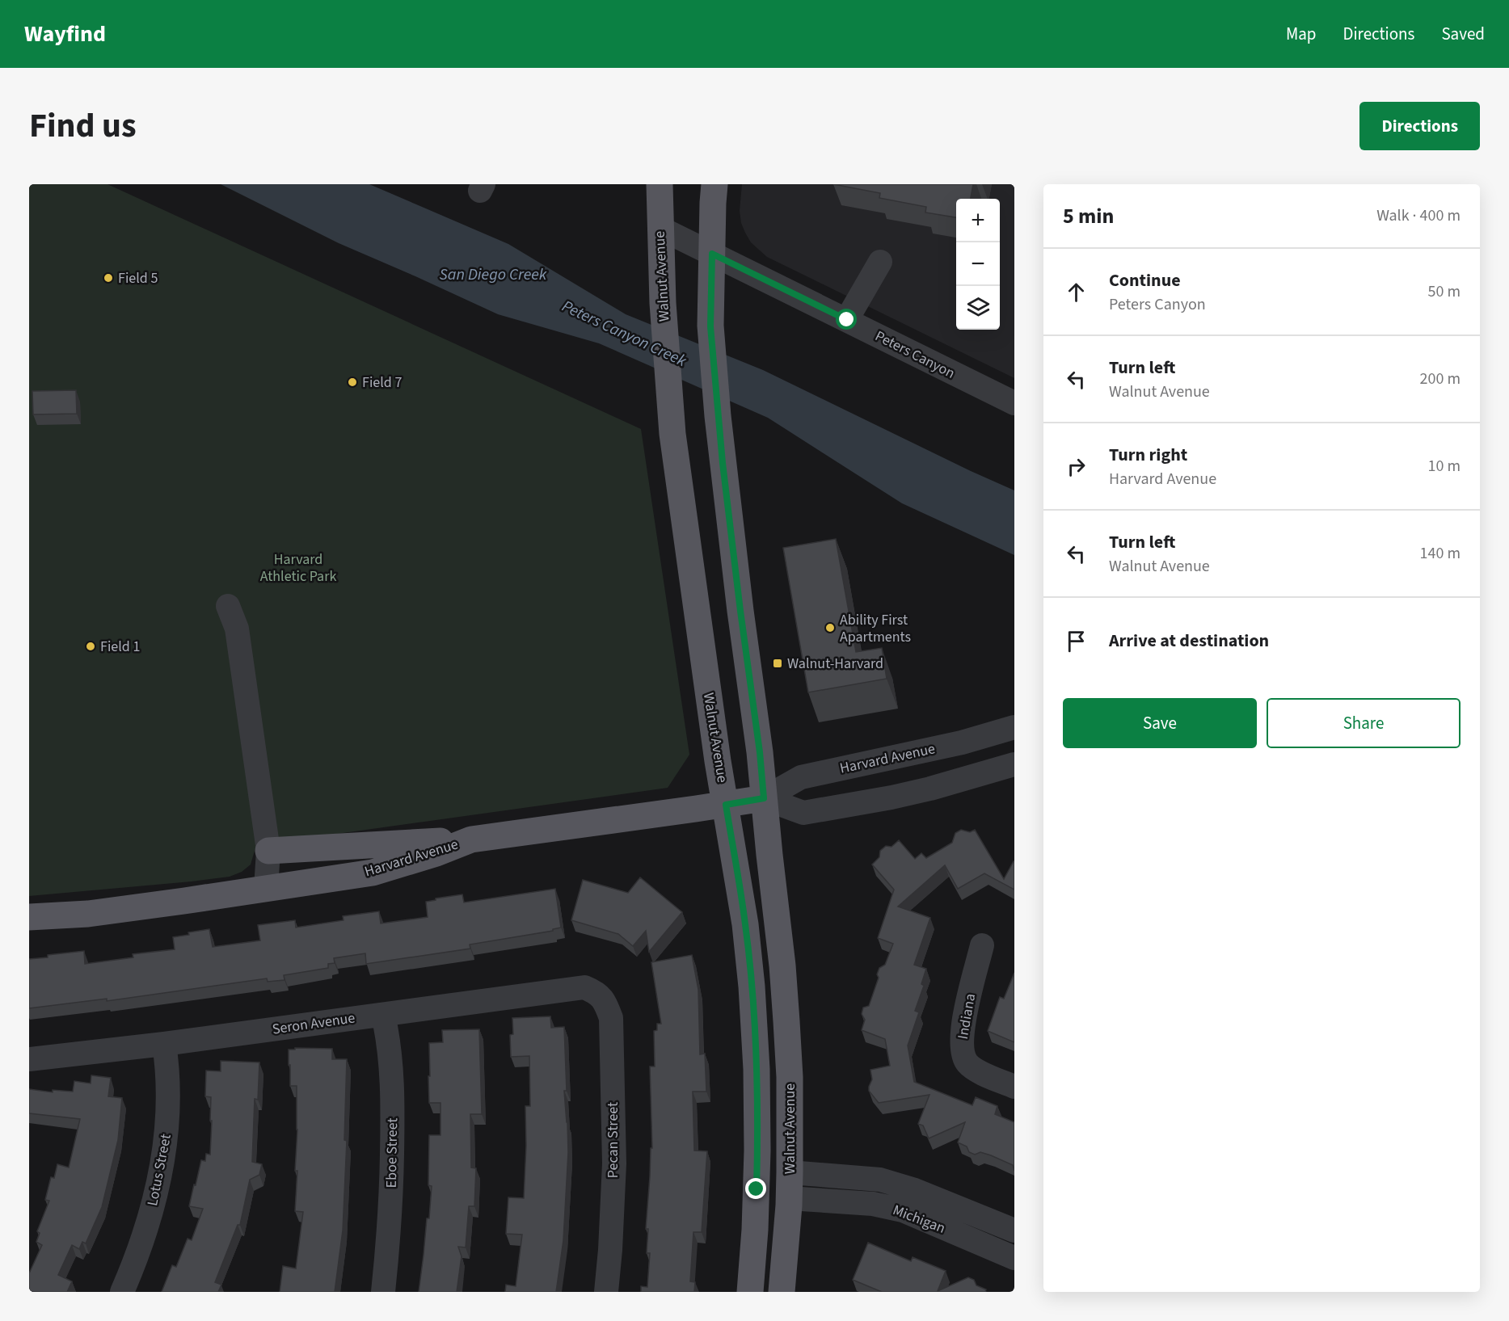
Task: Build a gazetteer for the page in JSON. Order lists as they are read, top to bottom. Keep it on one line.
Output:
{"streets":{"main road":["Walnut Avenue","Harvard Avenue"],"street":["Peters Canyon","Indiana","Seron Avenue","Pecan Street","Eboe Street","Lotus Street","Michigan"]},"crossings":[["Walnut Avenue","Peters Canyon"],["Walnut Avenue","Harvard Avenue"],["Walnut Avenue","Michigan"],["Seron Avenue","Pecan Street"],["Seron Avenue","Eboe Street"],["Seron Avenue","Lotus Street"]],"water":["San Diego Creek","Peters Canyon Creek"],"parks":["Harvard Athletic Park"],"places":{"other":["Field 5","Field 7","Ability First Apartments","Field 1"],"transit":["Walnut-Harvard"]},"page":{"header":"Wayfind","nav":["Map","Directions","Saved"],"title":"Find us","buttons":["Directions",["Save","Share"]],"heading":["5 min","Walk · 400 m"],"map_buttons":["+","−"],"list":[["Continue","Peters Canyon","50 m"],["Turn left","Walnut Avenue","200 m"],["Turn right","Harvard Avenue","10 m"],["Turn left","Walnut Avenue","140 m"],"Arrive at destination"]}}
